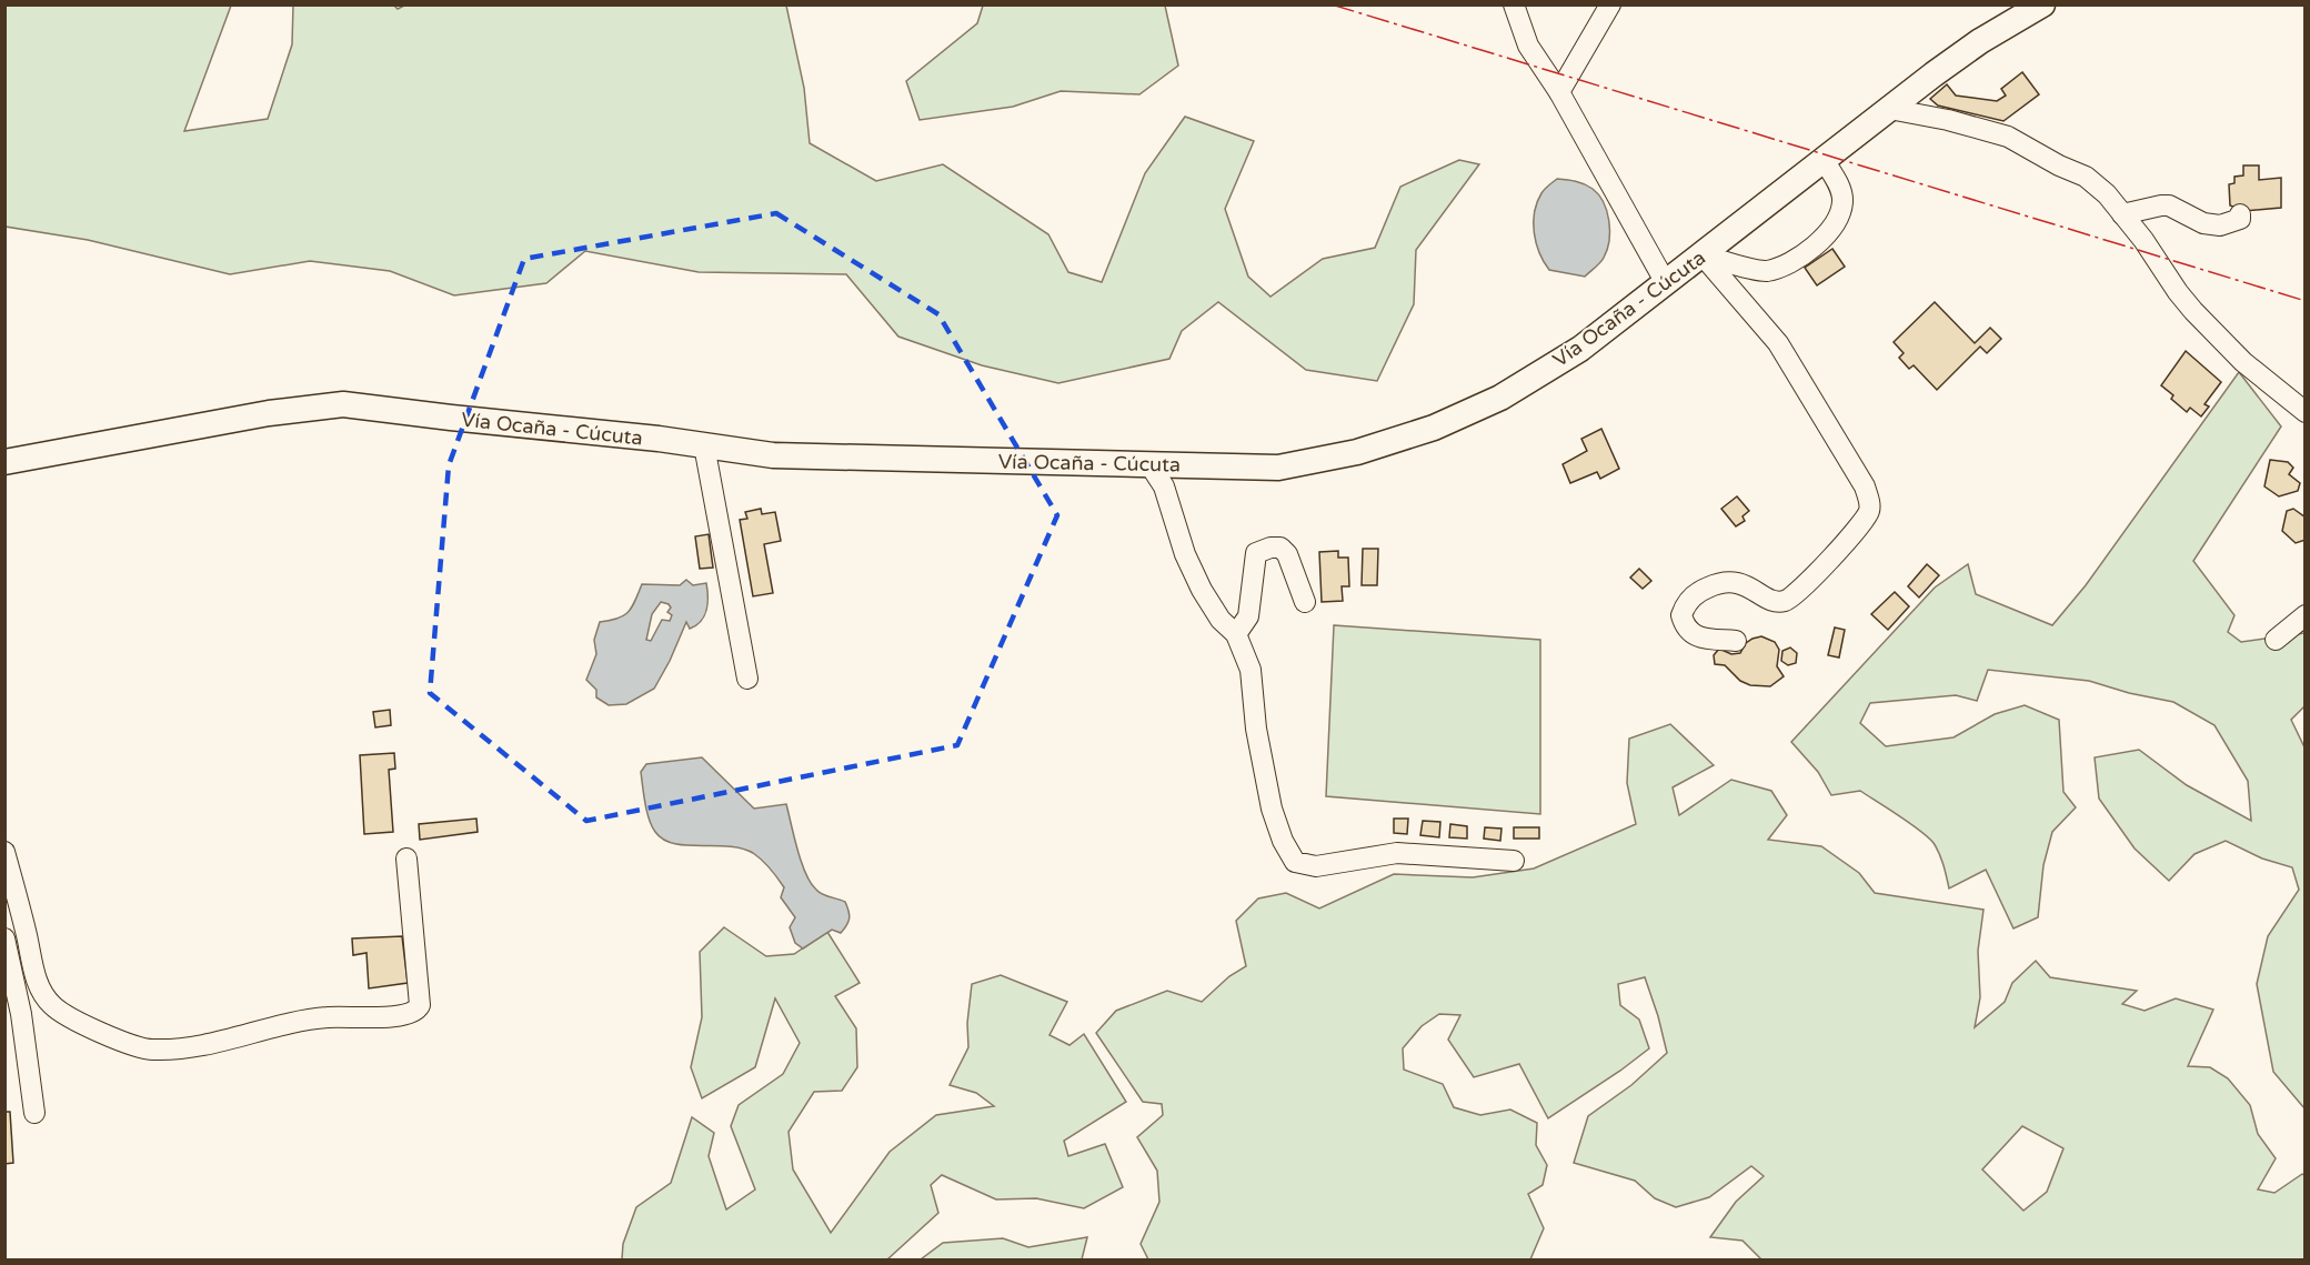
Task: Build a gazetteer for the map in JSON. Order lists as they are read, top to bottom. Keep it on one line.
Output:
{"streets":{"main road":["Vía Ocaña - Cúcuta"]}}
